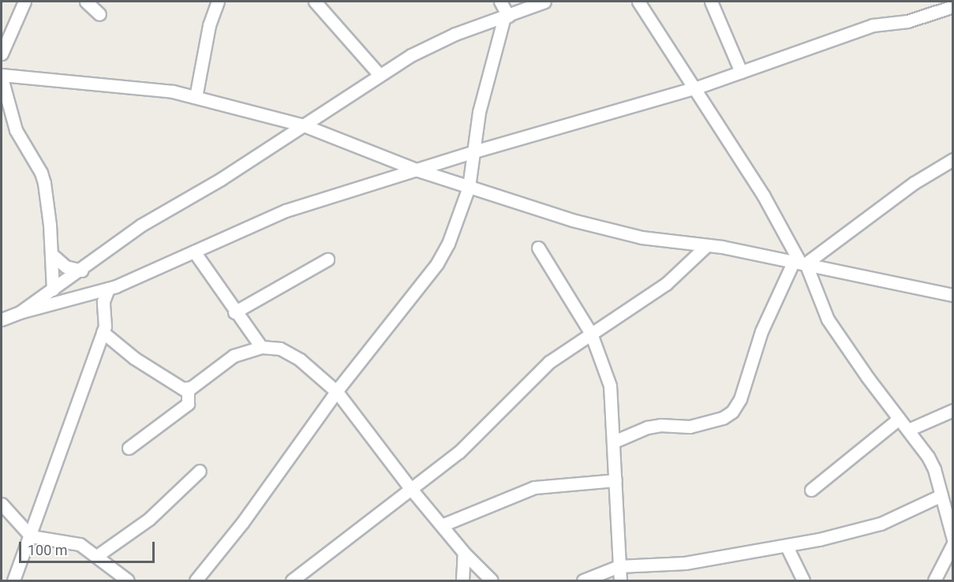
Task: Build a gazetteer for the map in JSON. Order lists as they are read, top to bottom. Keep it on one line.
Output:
{"scale_bar":"100 m"}
